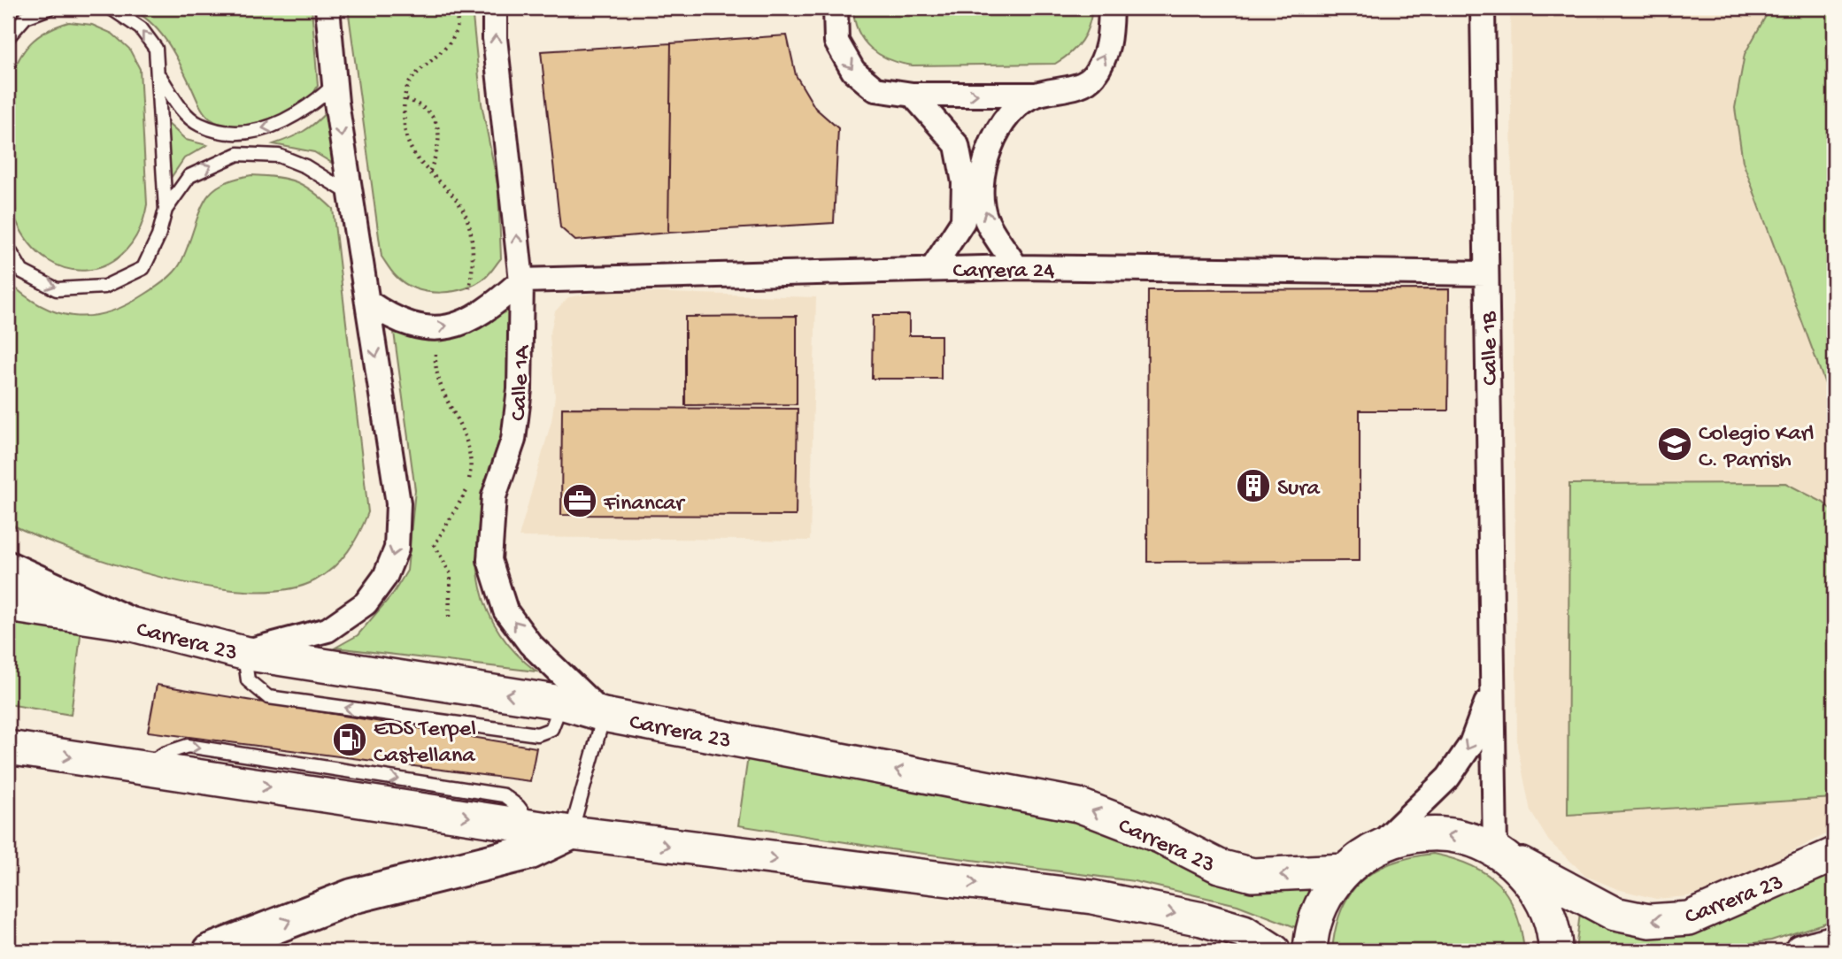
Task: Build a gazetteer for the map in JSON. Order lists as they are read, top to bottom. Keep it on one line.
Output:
{"streets":{"main road":["Carrera 23"],"street":["Carrera 24","Calle 1B","Calle 1A"]},"crossings":[["Carrera 24","Calle 1B"],["Carrera 24","Calle 1A"],["Calle 1B","Carrera 23"],["Calle 1A","Carrera 23"]],"places":{"school or university":["Colegio Karl C. Parrish"],"building":["Sura"],"office":["Financar"],"fuel station":["EDS Terpel Castellana"]}}
